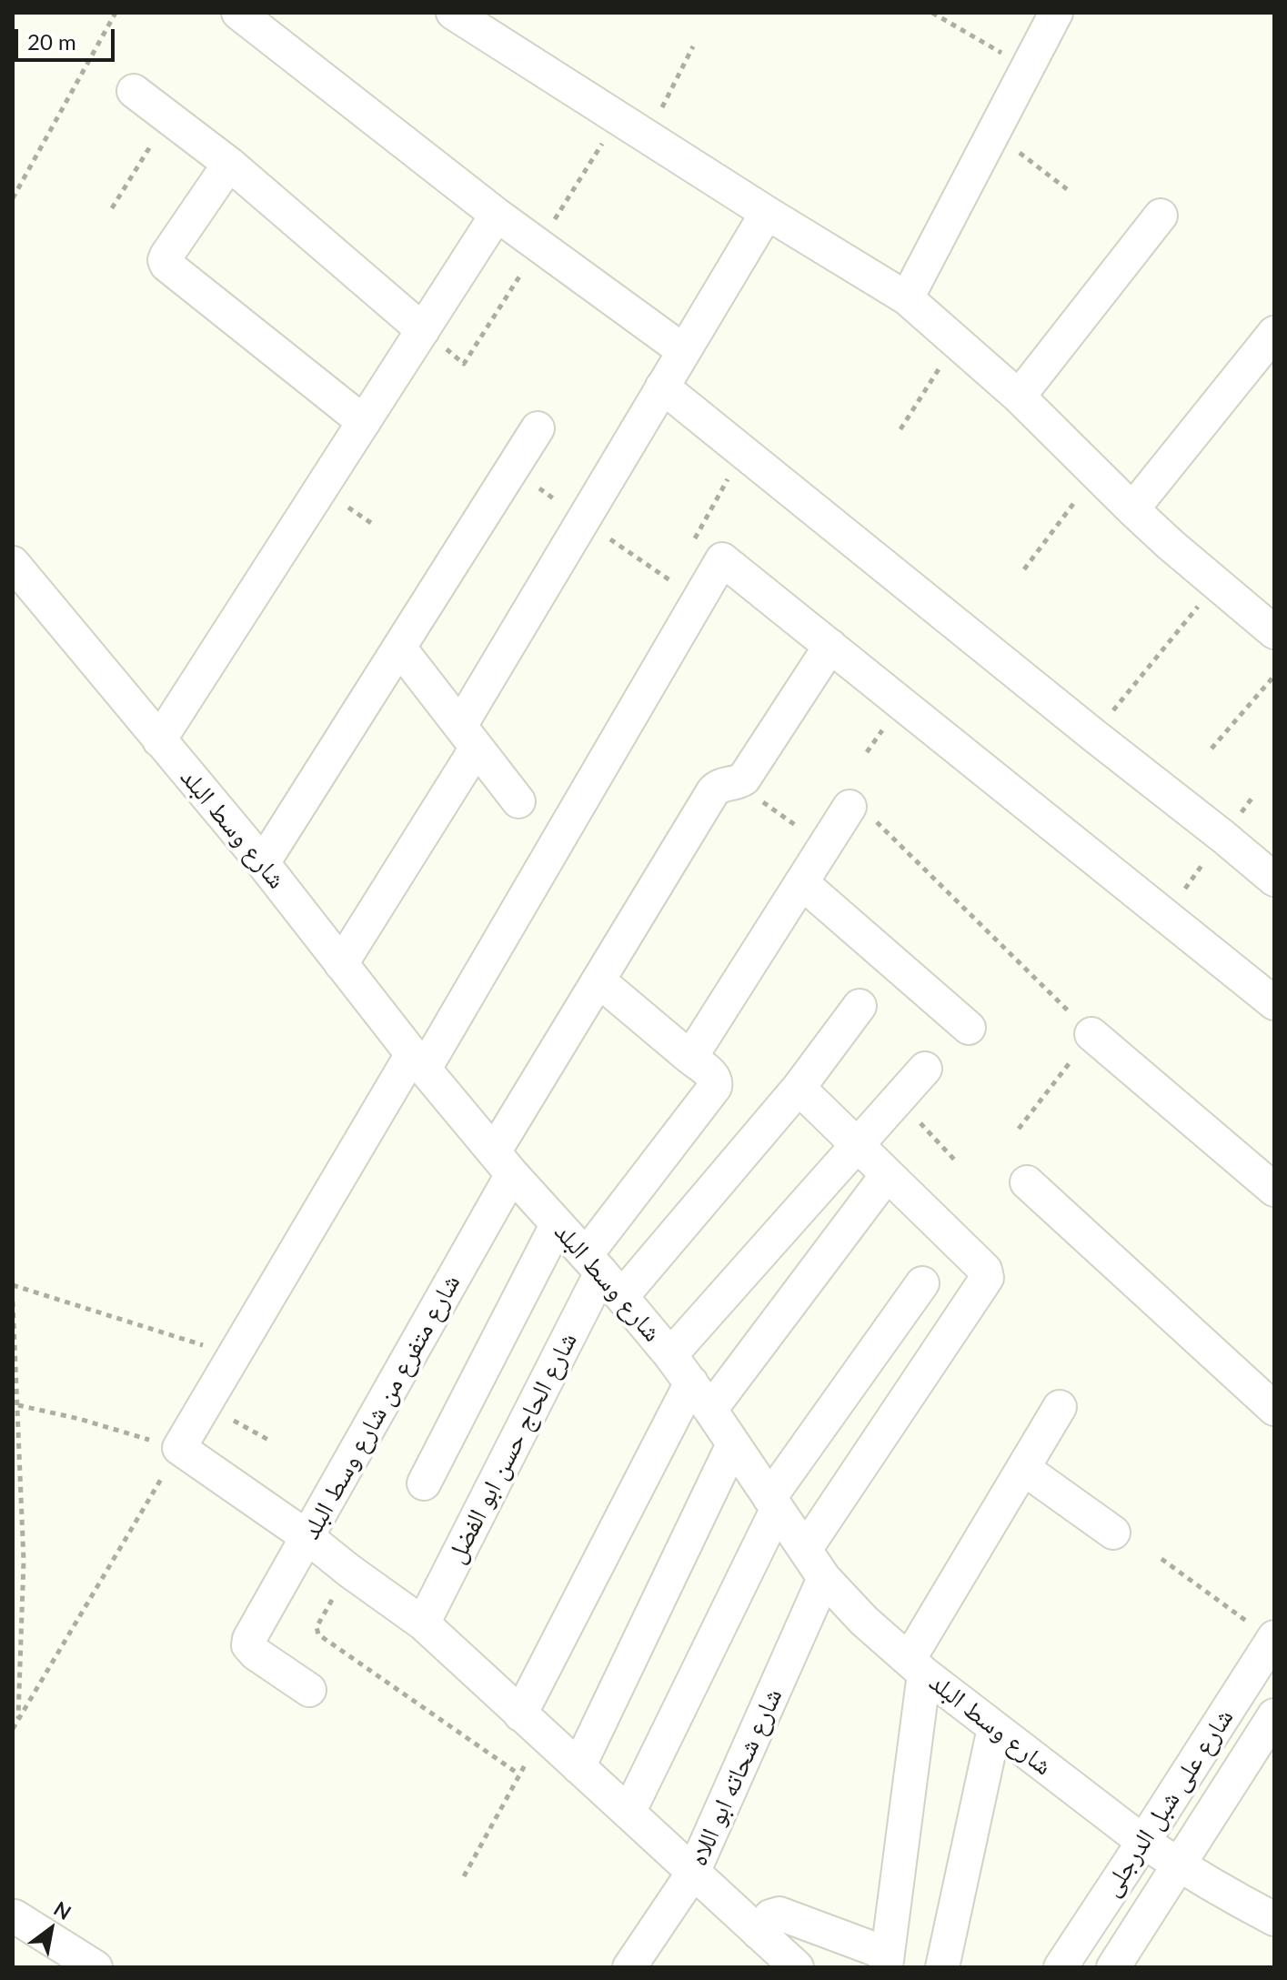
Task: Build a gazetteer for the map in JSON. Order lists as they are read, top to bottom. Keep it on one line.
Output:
{"streets":{"street":["شارع وسط البلد","شارع متفرع من شارع وسط البلد","شارع الحاج حسن ابو الفضل","شارع شحاته ابو اللاه","شارع على شبل الدرجلى"]},"crossings":[["شارع وسط البلد","شارع متفرع من شارع وسط البلد"],["شارع وسط البلد","شارع الحاج حسن ابو الفضل"],["شارع وسط البلد","شارع شحاته ابو اللاه"],["شارع وسط البلد","شارع على شبل الدرجلى"]],"scale_bar":"20 m","north":"top right"}
